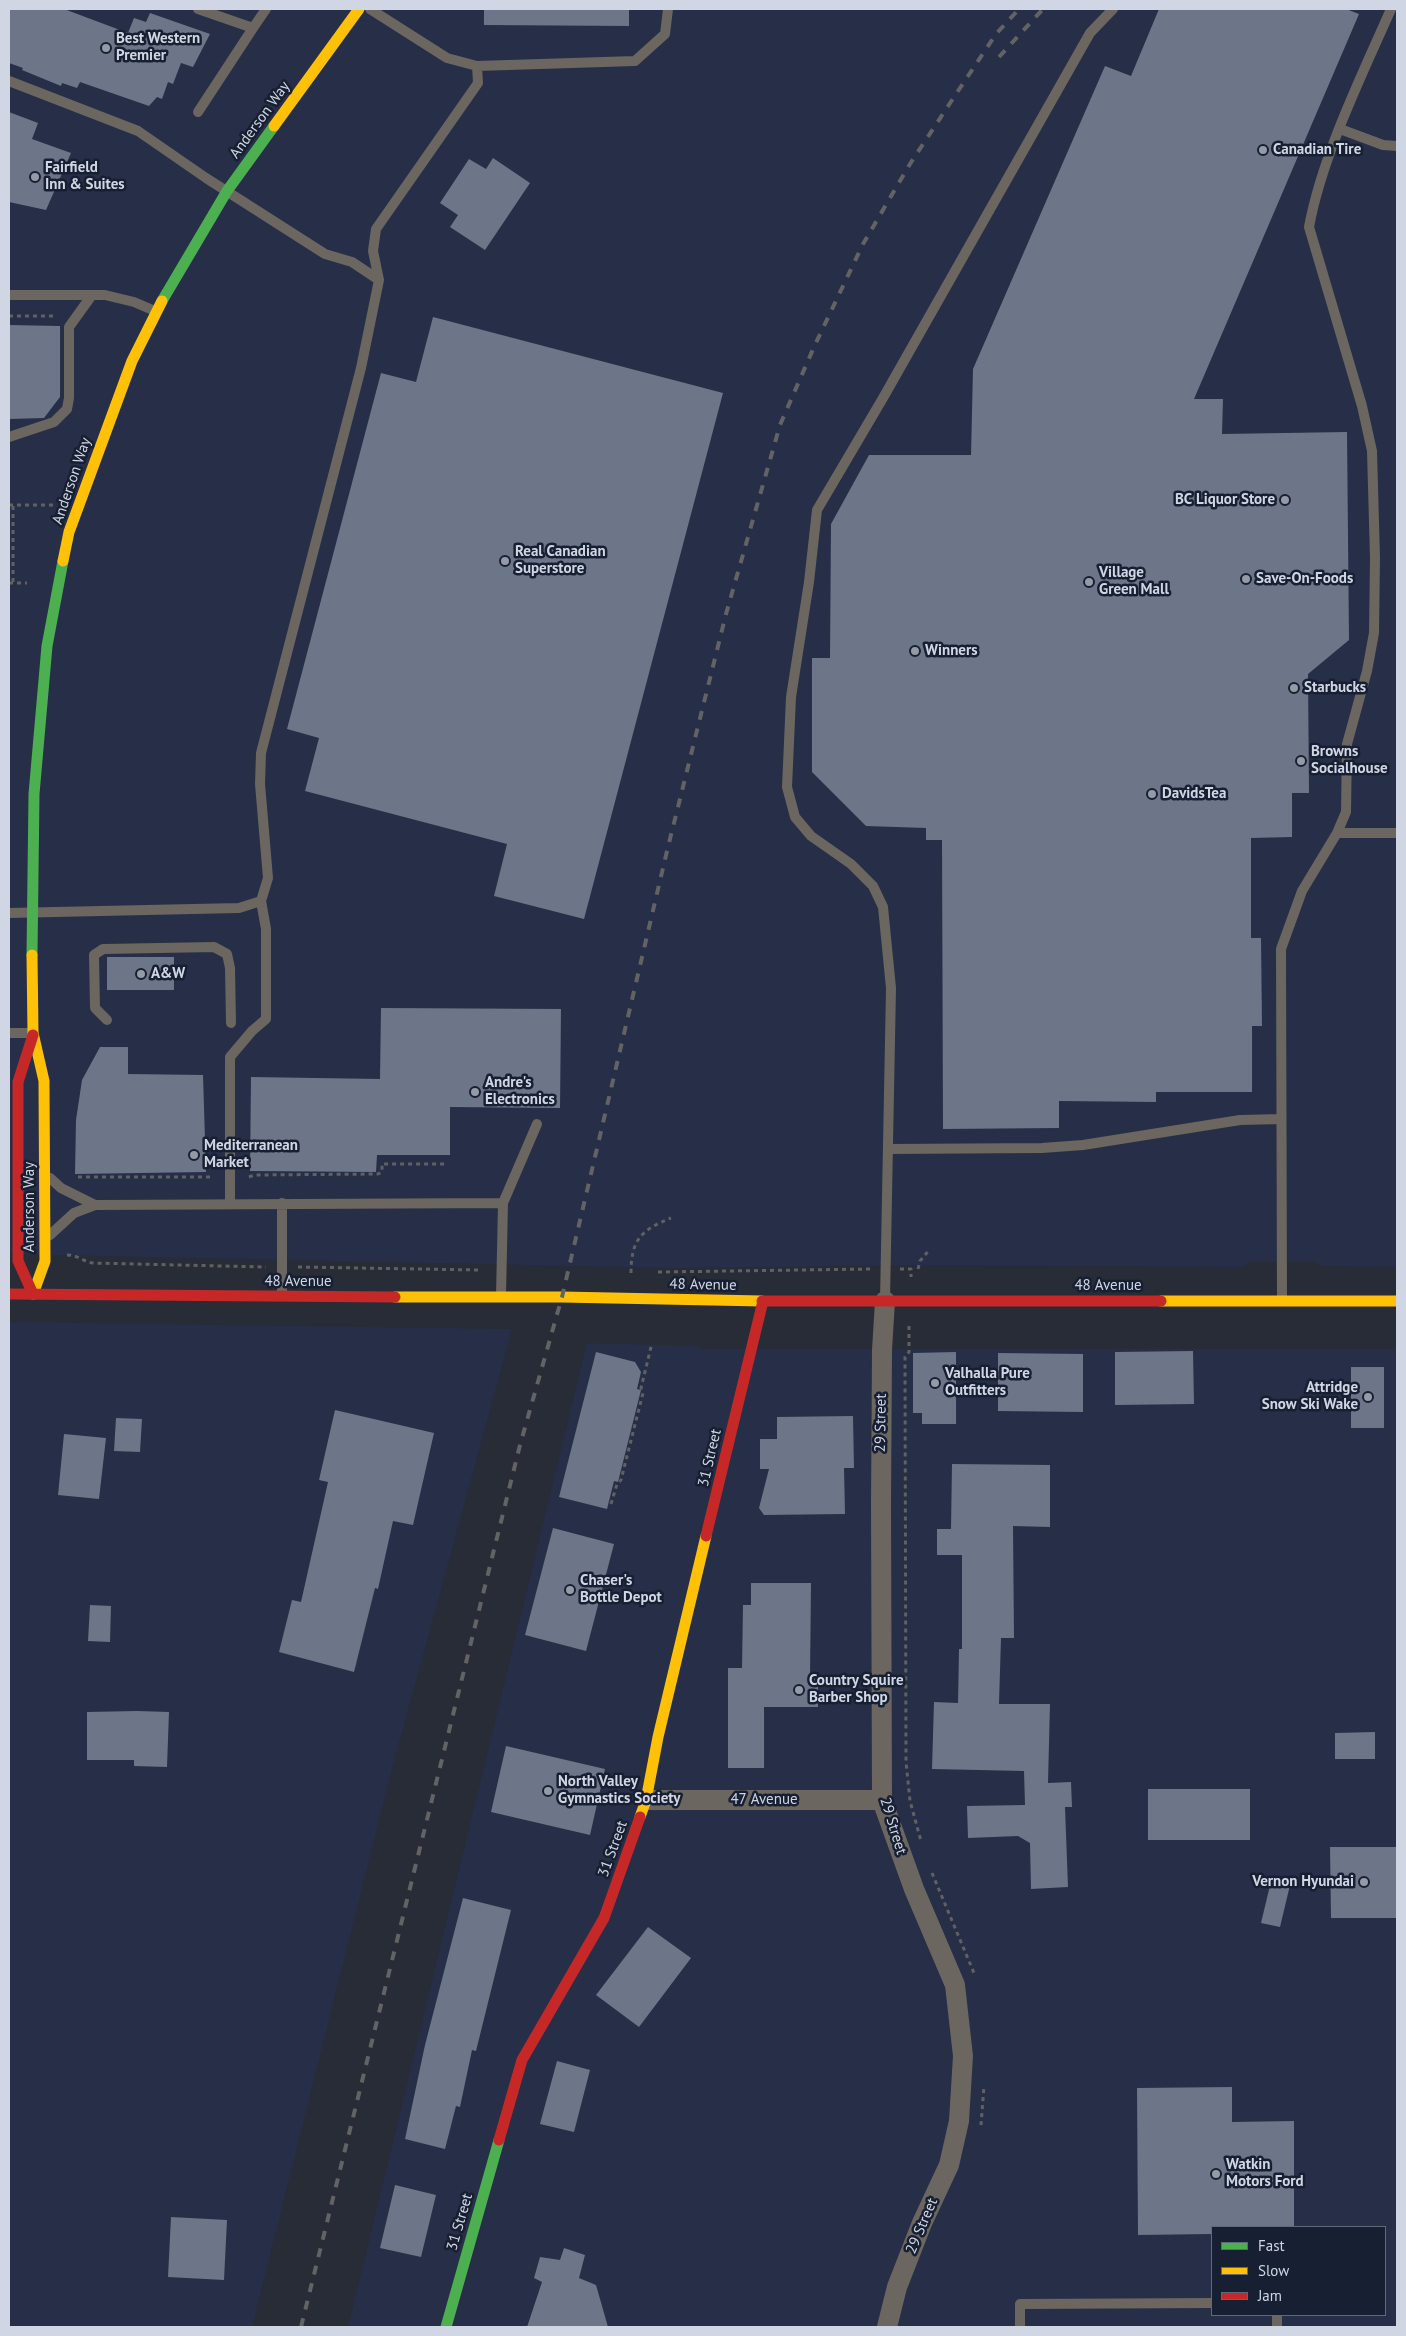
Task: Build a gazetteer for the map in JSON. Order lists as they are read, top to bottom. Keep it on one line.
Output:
{"streets":{"street":["Anderson Way","48 Avenue","29 Street","31 Street","47 Avenue"]},"crossings":[["Anderson Way","48 Avenue"],["48 Avenue","29 Street"],["48 Avenue","31 Street"],["29 Street","47 Avenue"],["31 Street","47 Avenue"]],"places":["Best Western Premier","Canadian Tire","Fairfield Inn & Suites","BC Liquor Store","Real Canadian Superstore","Save-On-Foods","Village Green Mall","Winners","Starbucks","Browns Socialhouse","DavidsTea","A&W","Andre's Electronics","Mediterranean Market","Valhalla Pure Outfitters","Attridge Snow Ski Wake","Chaser's Bottle Depot","Country Squire Barber Shop","North Valley Gymnastics Society","Vernon Hyundai","Watkin Motors Ford"],"legend":["Fast","Slow","Jam"]}
